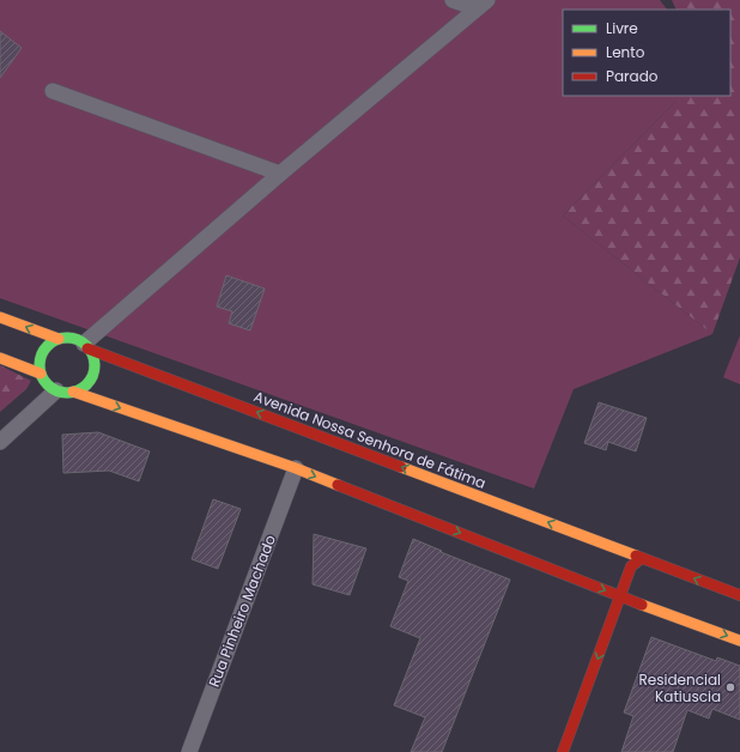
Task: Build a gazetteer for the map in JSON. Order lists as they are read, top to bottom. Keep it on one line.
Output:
{"streets":{"street":["Avenida Nossa Senhora de Fátima","Rua Pinheiro Machado"]},"places":["Residencial Katiuscia"],"legend":["Livre","Lento","Parado"]}
